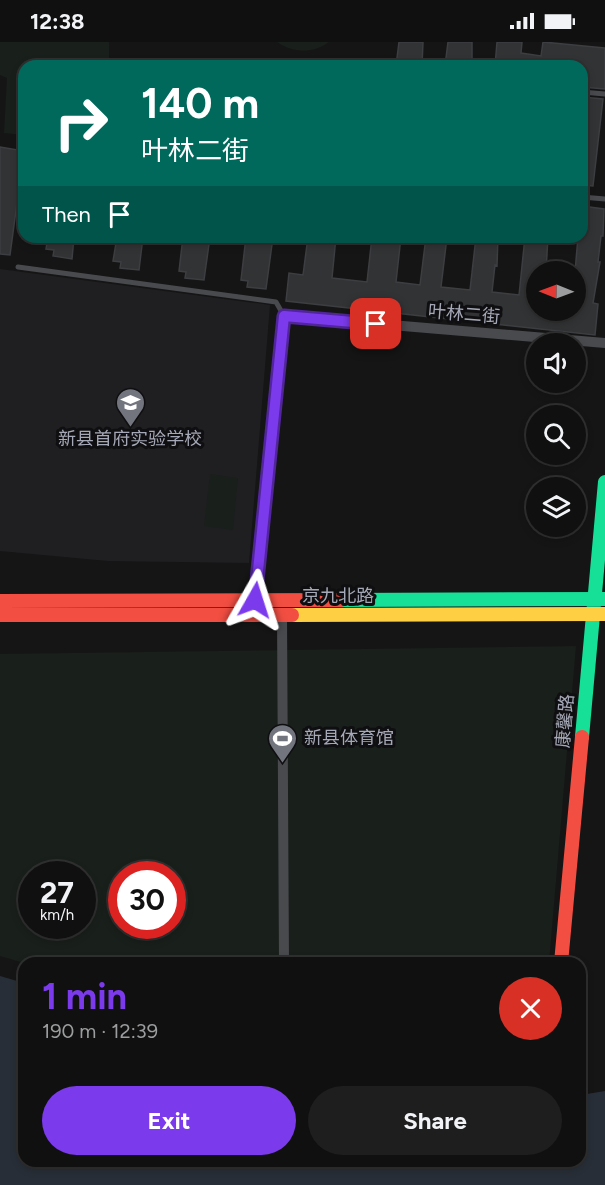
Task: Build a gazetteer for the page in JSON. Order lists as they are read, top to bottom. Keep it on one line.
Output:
{"streets":{"main road":["京九北路","康馨路"],"street":["叶林二街"]},"crossings":[["京九北路","康馨路"]],"places":{"school or university":["新县首府实验学校"],"sports":["新县体育馆"]},"north":"left","page":{"status":"12:38","turn":["140 m","叶林二街"],"then":"Then","speed":"27 km/h","limit":"30","heading":["1 min","190 m · 12:39"],"buttons":["Exit","Share"]}}
